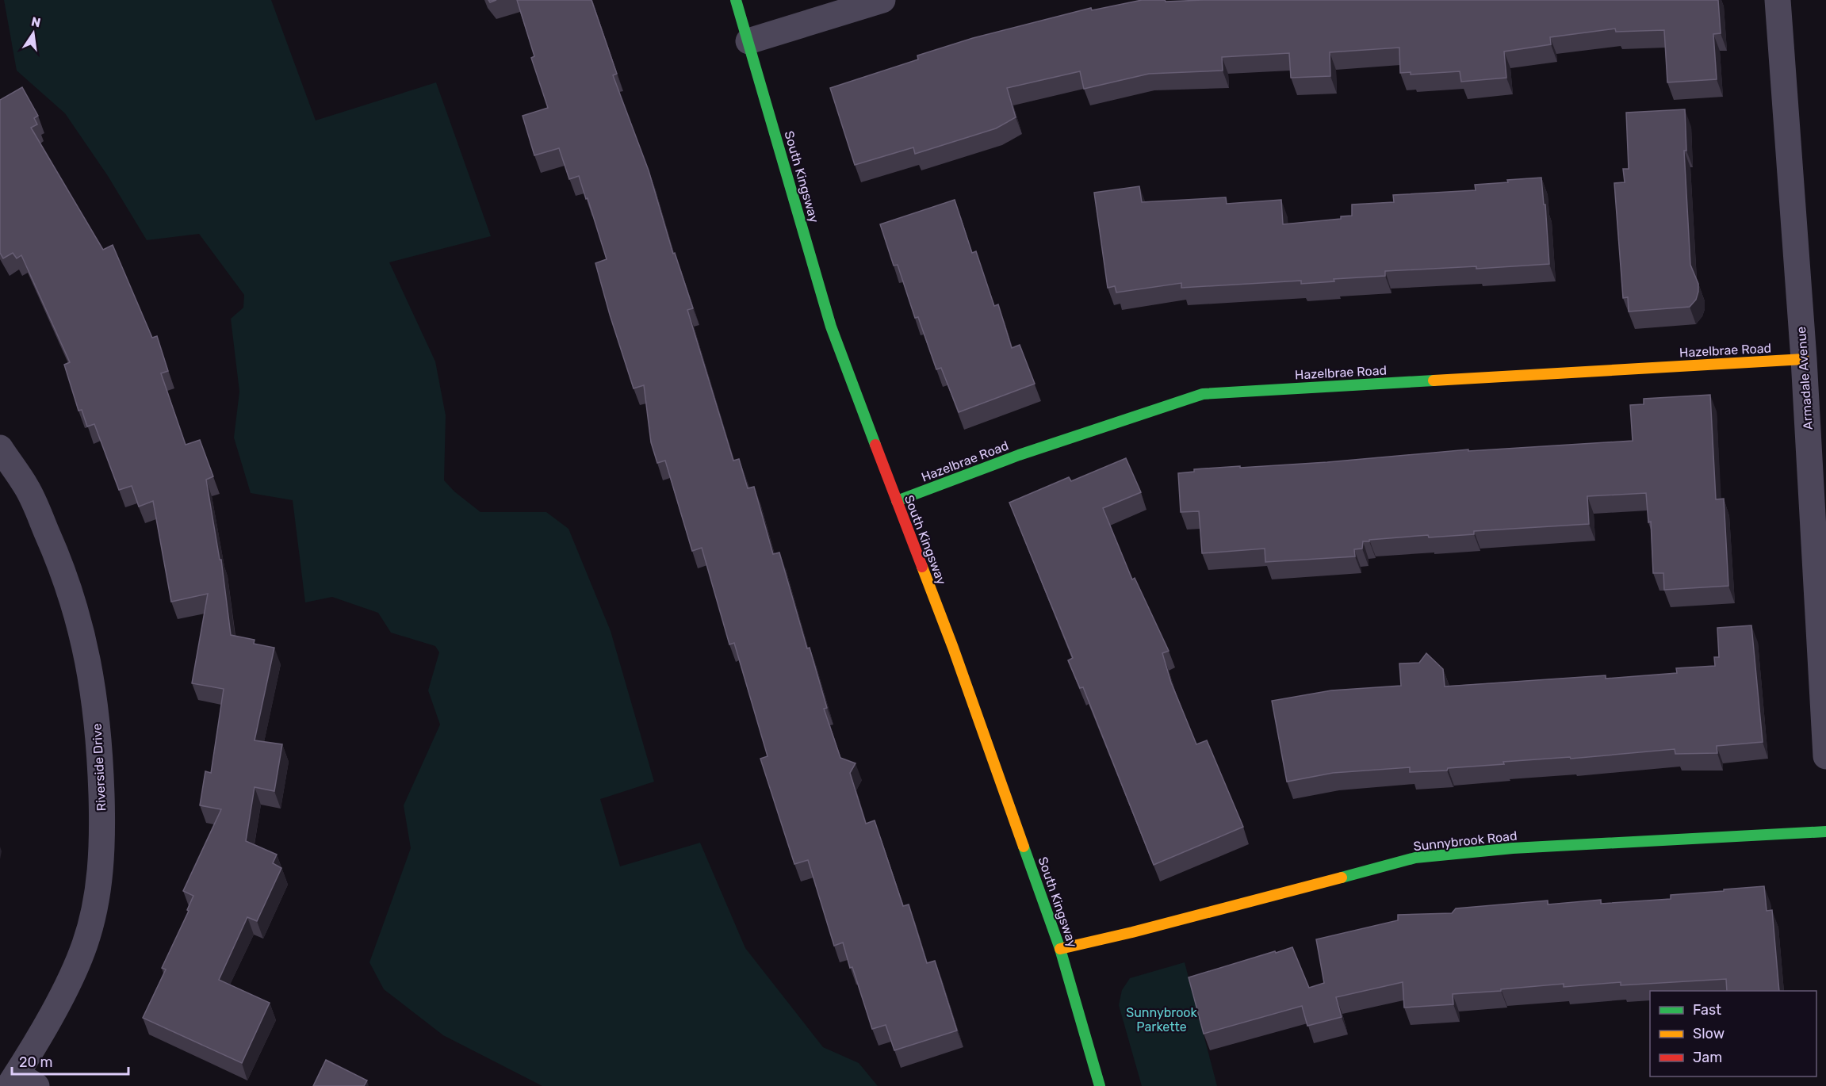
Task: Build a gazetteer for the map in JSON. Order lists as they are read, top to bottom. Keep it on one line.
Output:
{"streets":{"street":["South Kingsway","Hazelbrae Road","Armadale Avenue","Riverside Drive","Sunnybrook Road"]},"crossings":[["South Kingsway","Hazelbrae Road"],["South Kingsway","Sunnybrook Road"],["Hazelbrae Road","Armadale Avenue"]],"parks":["Sunnybrook Parkette"],"legend":["Fast","Slow","Jam"],"scale_bar":"20 m","north":"top"}
